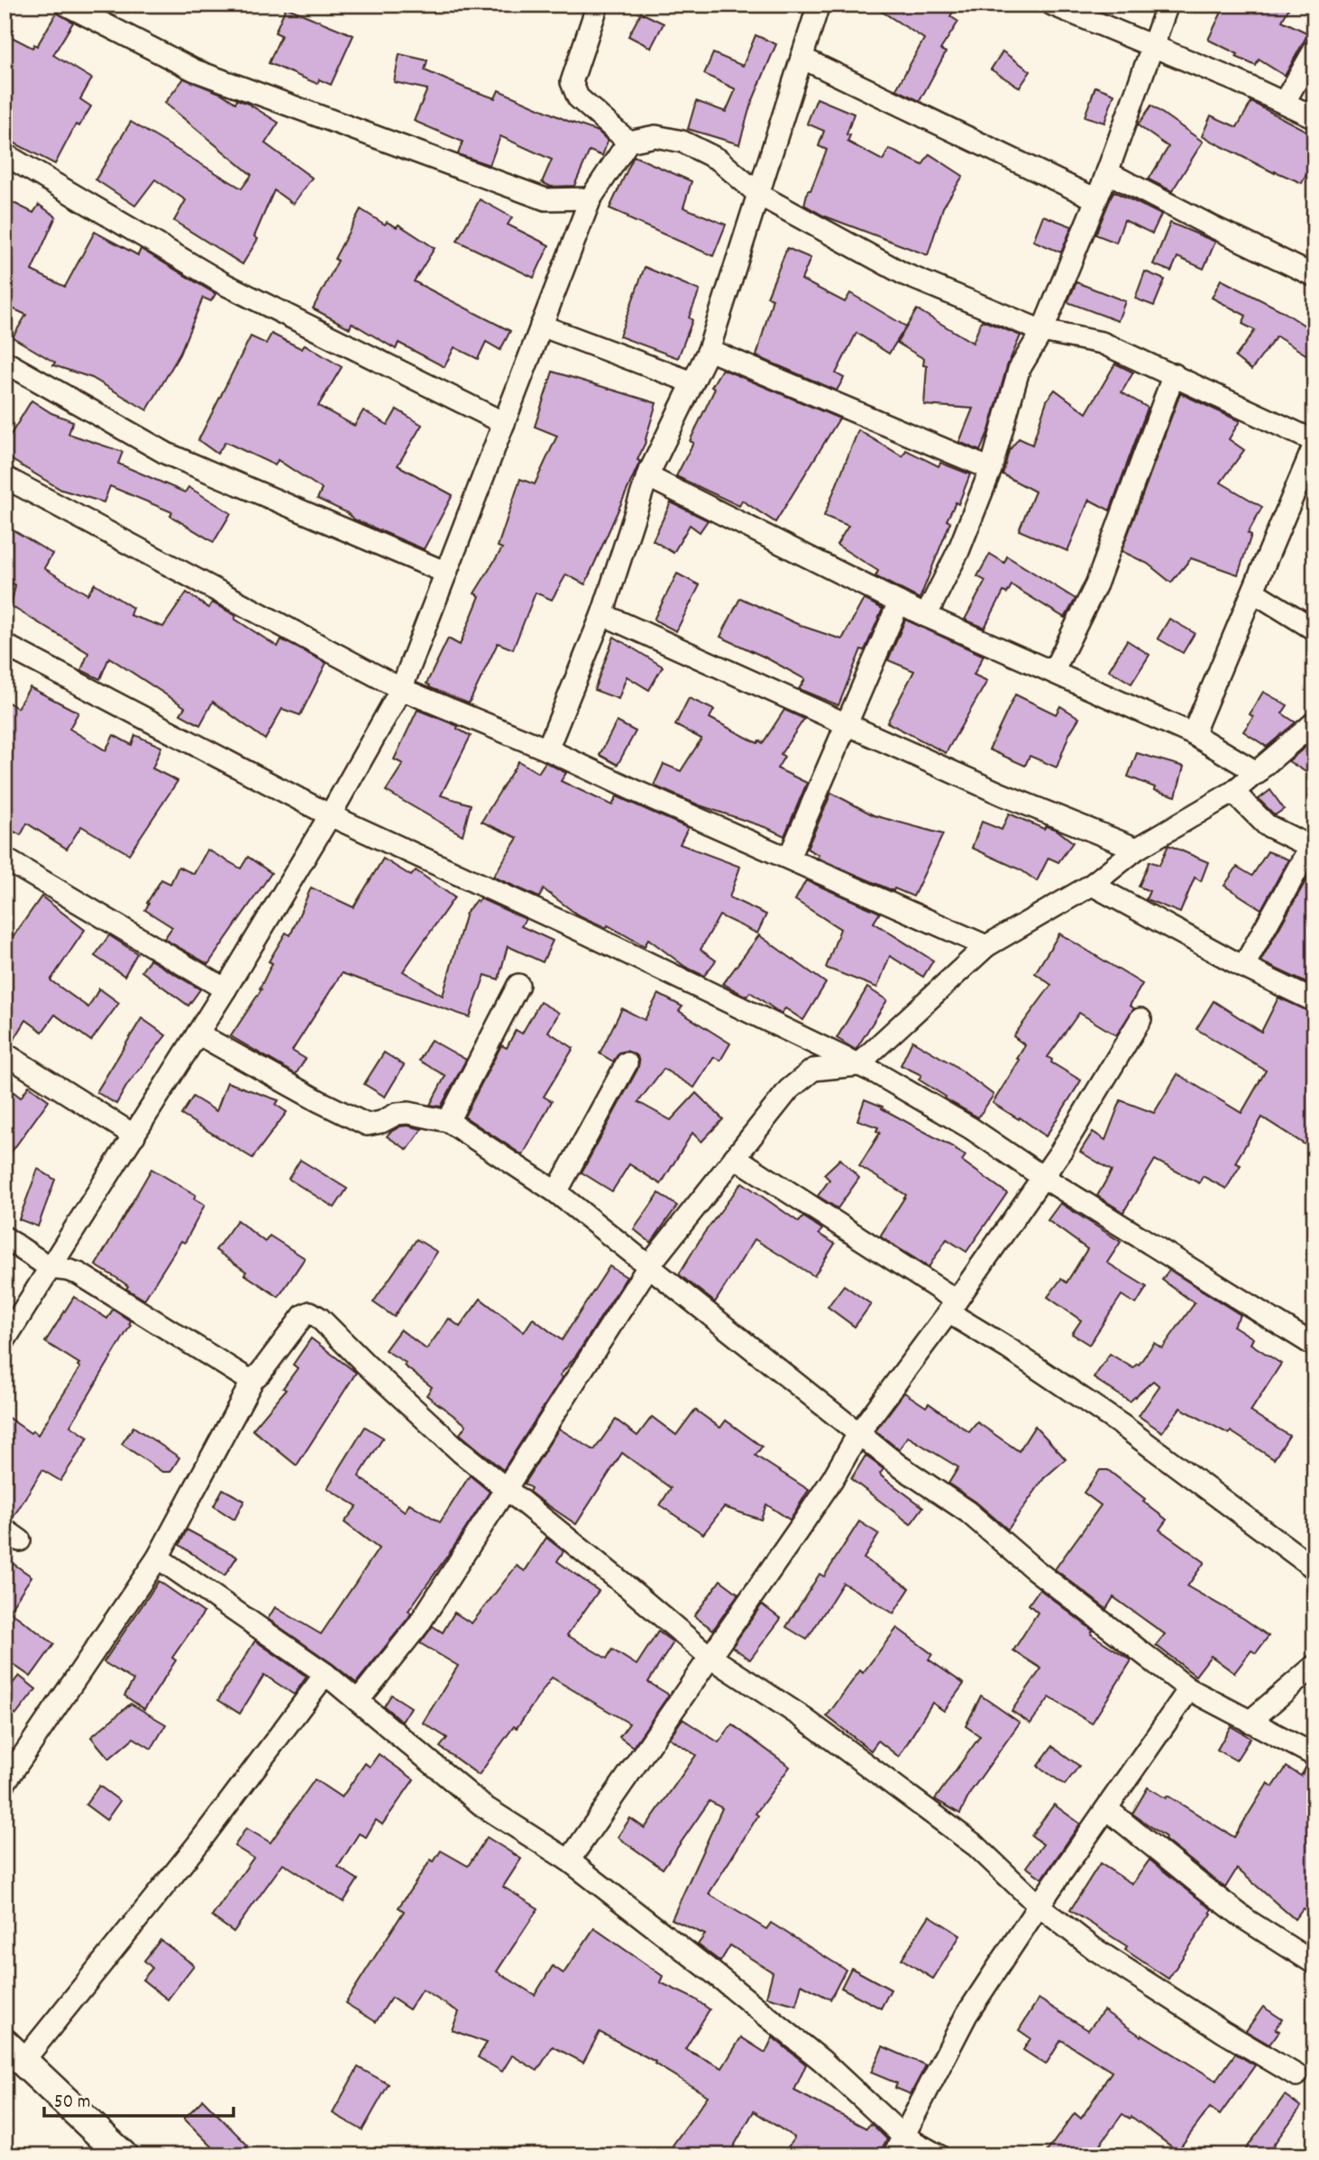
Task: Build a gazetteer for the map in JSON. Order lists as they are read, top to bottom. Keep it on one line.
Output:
{"scale_bar":"50 m"}
